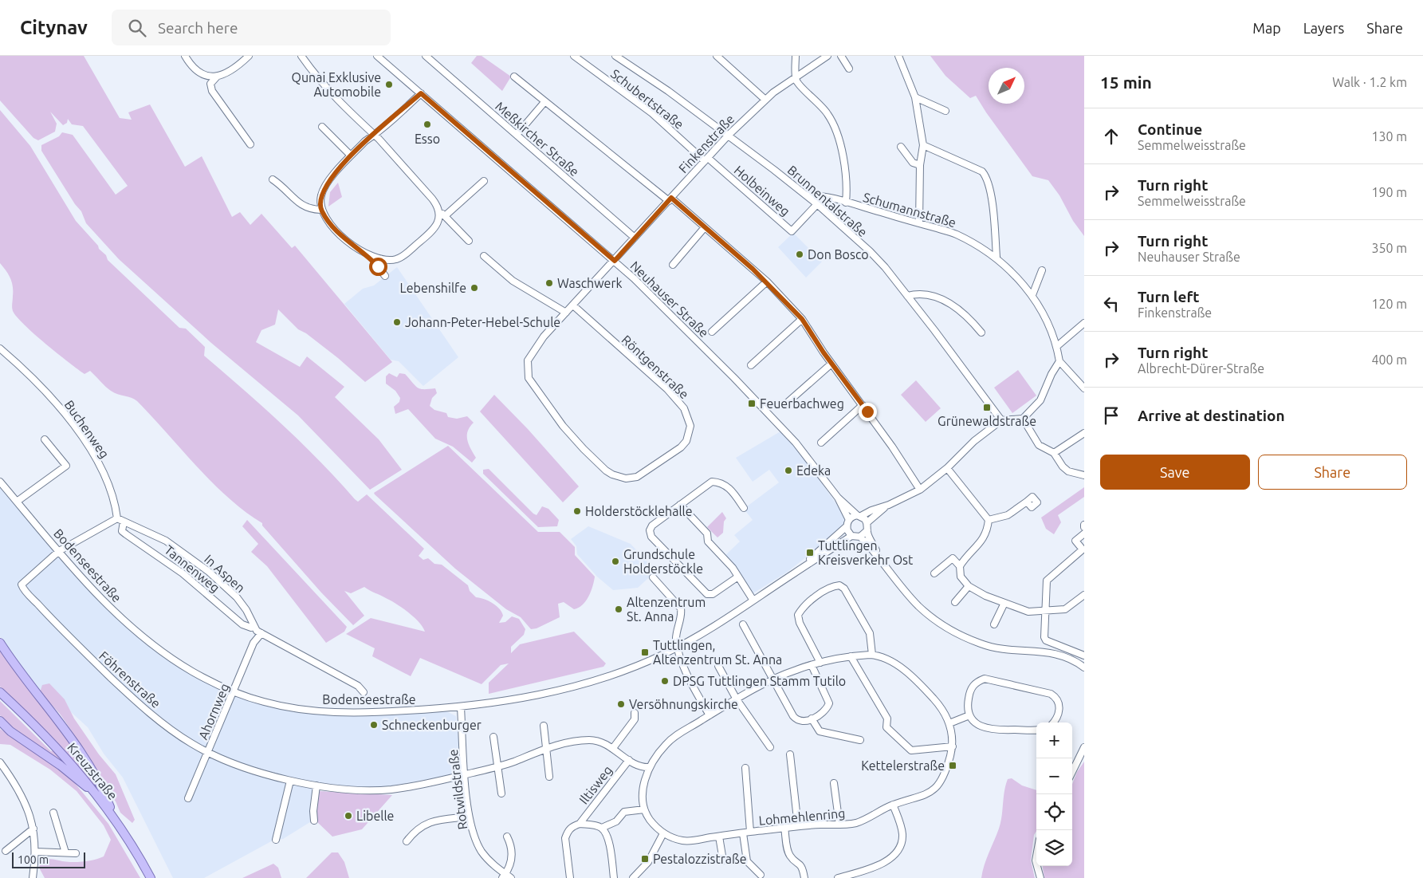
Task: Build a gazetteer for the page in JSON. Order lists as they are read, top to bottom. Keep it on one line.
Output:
{"streets":{"main road":["Kreuzstraße"],"street":["Schubertstraße","Meßkircher Straße","Finkenstraße","Holbeinweg","Brunnentalstraße","Schumannstraße","Neuhauser Straße","Röntgenstraße","Buchenweg","Bodenseestraße","Tannenweg","In Aspen","Föhrenstraße","Ahornweg","Iltisweg","Rotwildstraße","Lohmehlenring"]},"crossings":[["Schubertstraße","Finkenstraße"],["Schubertstraße","Holbeinweg"],["Meßkircher Straße","Finkenstraße"],["Finkenstraße","Holbeinweg"],["Finkenstraße","Brunnentalstraße"],["Finkenstraße","Neuhauser Straße"],["Finkenstraße","Röntgenstraße"],["Holbeinweg","Brunnentalstraße"],["Brunnentalstraße","Schumannstraße"],["Neuhauser Straße","Röntgenstraße"],["Neuhauser Straße","Bodenseestraße"],["Buchenweg","In Aspen"],["Bodenseestraße","Föhrenstraße"],["Bodenseestraße","Ahornweg"],["Bodenseestraße","Rotwildstraße"],["Tannenweg","In Aspen"],["In Aspen","Ahornweg"],["Föhrenstraße","Ahornweg"],["Föhrenstraße","Iltisweg"],["Föhrenstraße","Rotwildstraße"],["Föhrenstraße","Lohmehlenring"]],"places":{"other":["Qunai Exklusive Automobile","Esso","Don Bosco","Waschwerk","Lebenshilfe","Johann-Peter-Hebel-Schule","Edeka","Holderstöcklehalle","Grundschule Holderstöckle","Altenzentrum St. Anna","DPSG Tuttlingen Stamm Tutilo","Versöhnungskirche","Schneckenburger","Libelle"],"transit":["Feuerbachweg","Grünewaldstraße","Tuttlingen Kreisverkehr Ost","Tuttlingen, Altenzentrum St. Anna","Kettelerstraße","Pestalozzistraße"]},"scale_bar":"100 m","north":"top right","page":{"header":"Citynav","search":"Search here","nav":["Map","Layers","Share"],"heading":["15 min","Walk · 1.2 km"],"list":[["Continue","Semmelweisstraße","130 m"],["Turn right","Semmelweisstraße","190 m"],["Turn right","Neuhauser Straße","350 m"],["Turn left","Finkenstraße","120 m"],["Turn right","Albrecht-Dürer-Straße","400 m"],"Arrive at destination"],"buttons":["Save","Share"],"map_buttons":["+","−"],"scale":"100 m"}}
